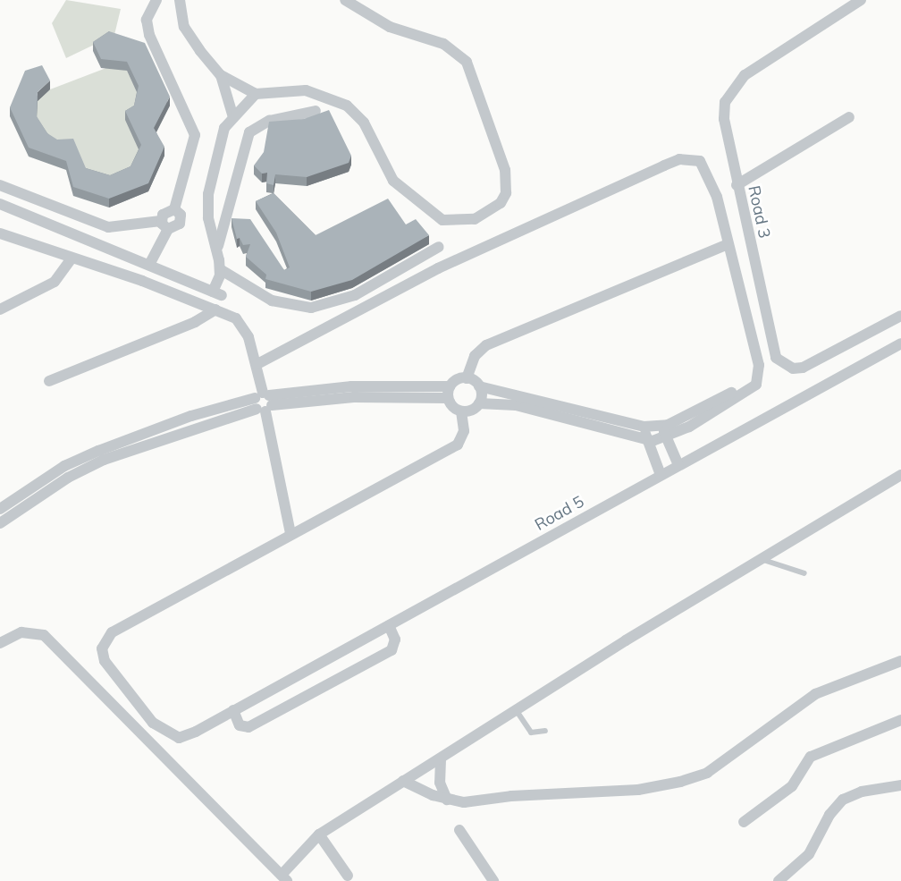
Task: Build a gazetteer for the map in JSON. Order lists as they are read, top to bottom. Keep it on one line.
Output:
{"streets":{"street":["Road 3","Road 5"]}}
